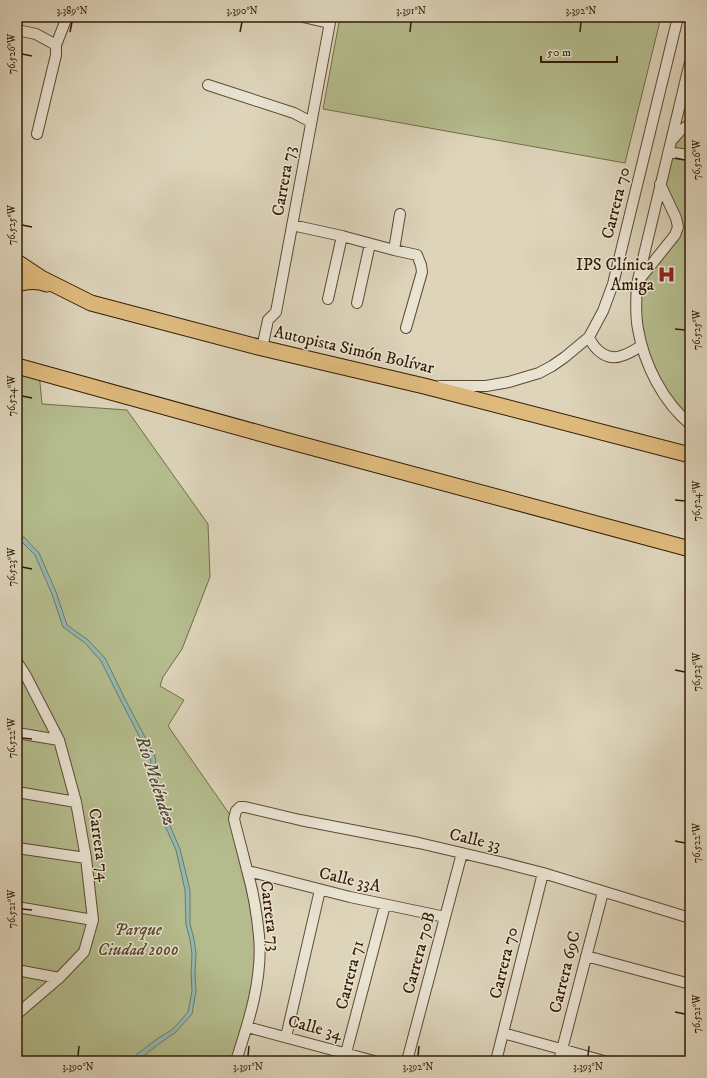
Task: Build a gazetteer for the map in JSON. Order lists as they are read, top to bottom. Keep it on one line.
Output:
{"streets":{"highway":["Autopista Simón Bolívar"],"street":["Carrera 73","Carrera 70","Calle 33","Carrera 74","Calle 33A","Carrera 70B","Carrera 69C","Carrera 71","Calle 34"]},"crossings":[["Carrera 73","Autopista Simón Bolívar"],["Carrera 73","Calle 33"],["Carrera 73","Calle 33A"],["Carrera 73","Calle 34"],["Carrera 70","Autopista Simón Bolívar"],["Carrera 70","Calle 33"],["Calle 33","Carrera 70B"],["Calle 33","Carrera 69C"],["Calle 33A","Carrera 70B"],["Calle 33A","Carrera 71"],["Carrera 71","Calle 34"]],"water":["Río Meléndez"],"parks":["Parque Ciudad 2000"],"places":{"hospital":["IPS Clínica Amiga"]},"scale_bar":"50 m","coordinates":["3.389°N","3.390°N","3.391°N","3.392°N","76.526°W","76.525°W","76.524°W","76.523°W","76.522°W","76.521°W","3.393°N"]}
